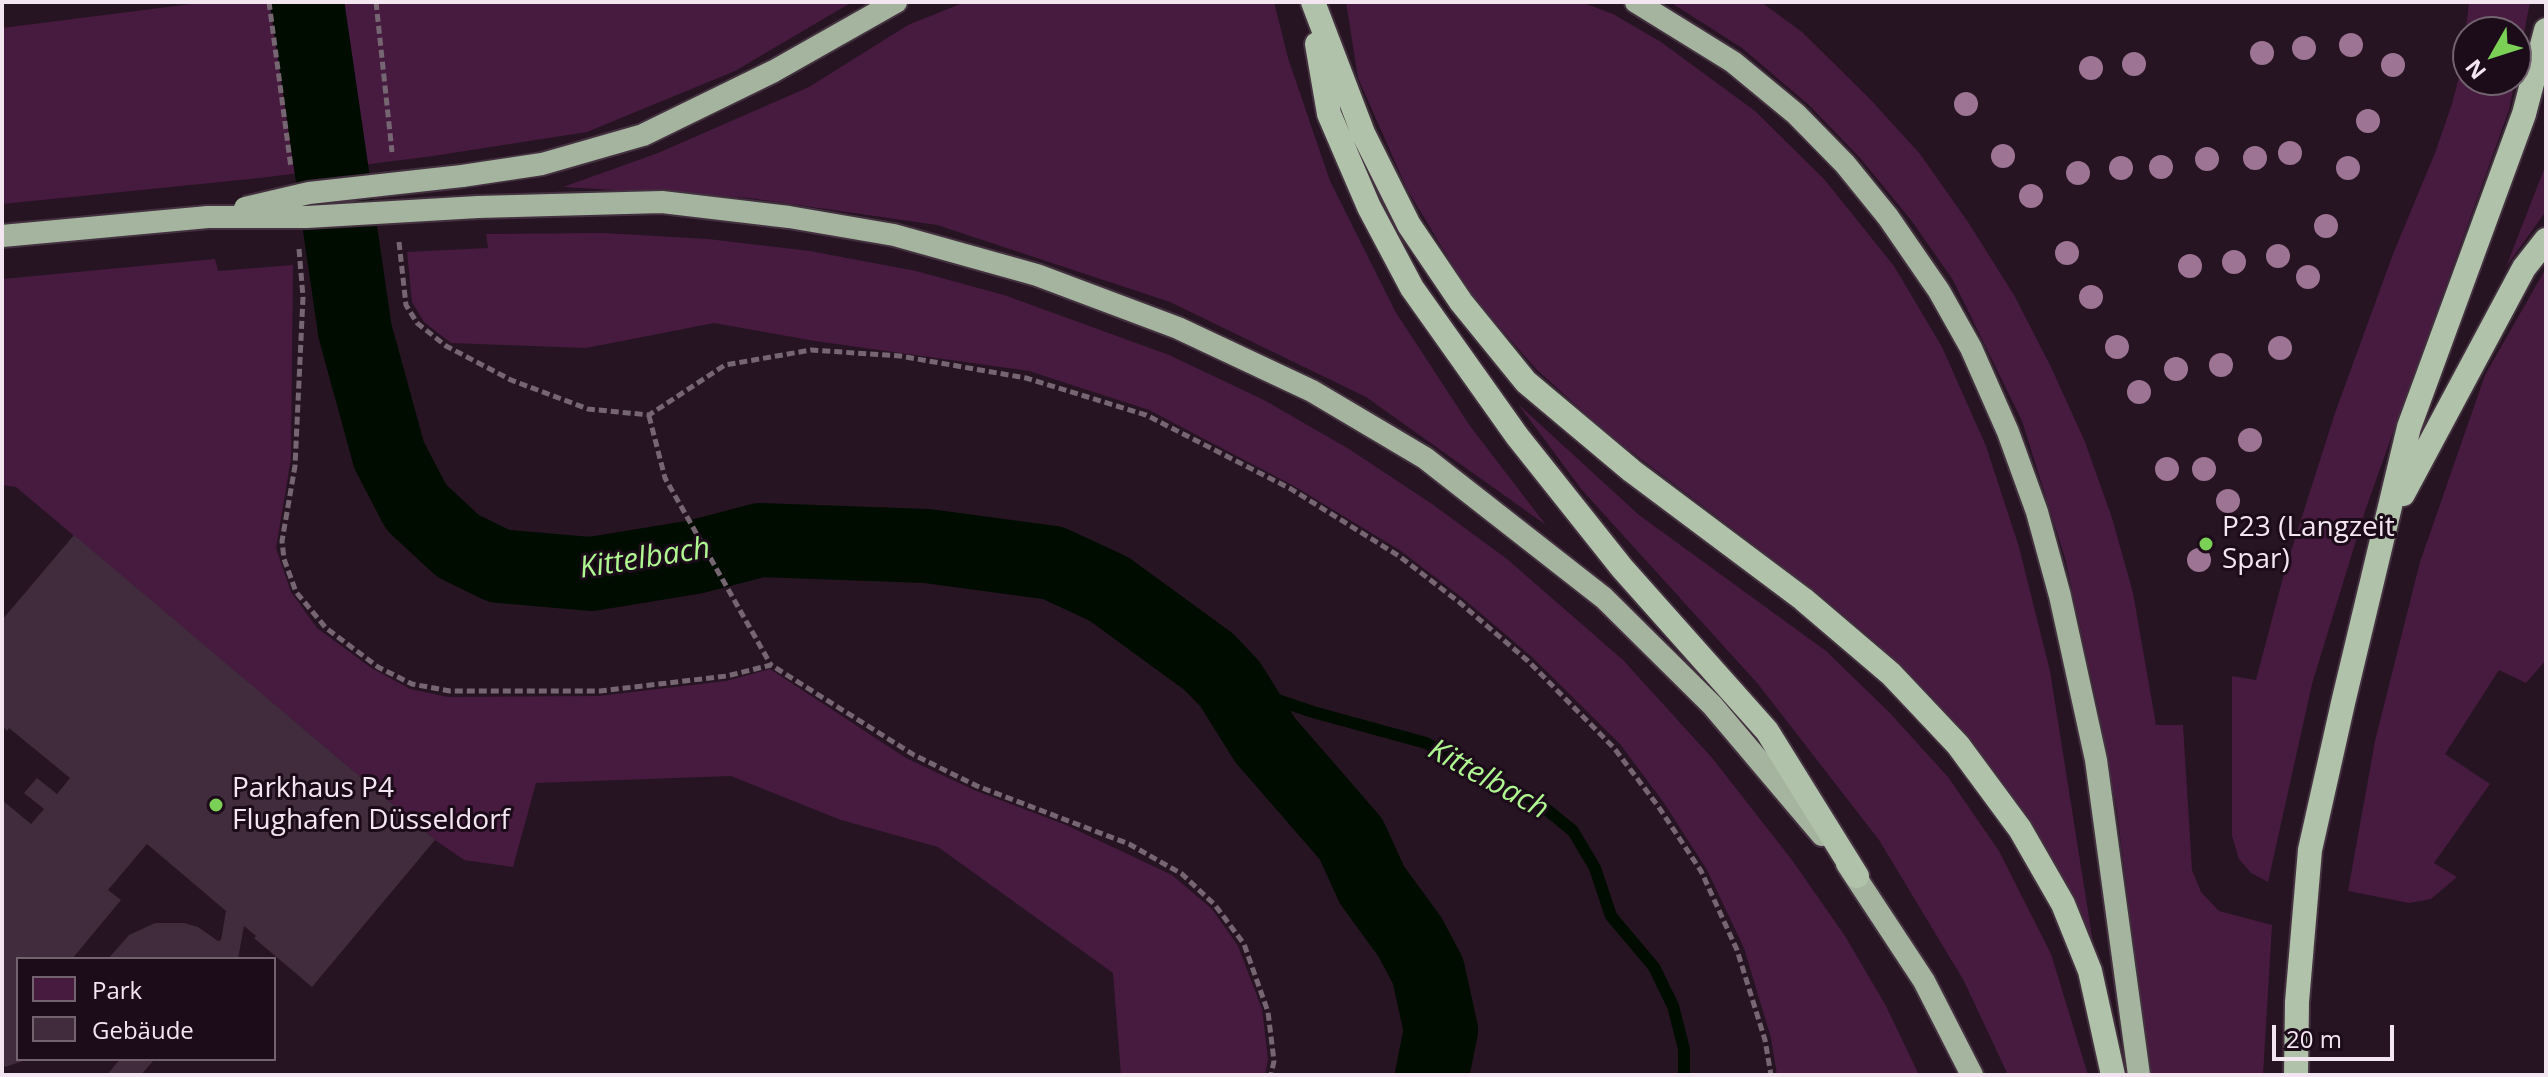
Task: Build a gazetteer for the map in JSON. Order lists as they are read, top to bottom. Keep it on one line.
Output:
{"water":["Kittelbach"],"places":["P23 (Langzeit Spar)","Parkhaus P4 Flughafen Düsseldorf"],"legend":["Park","Gebäude"],"scale_bar":"20 m","north":"bottom left"}
